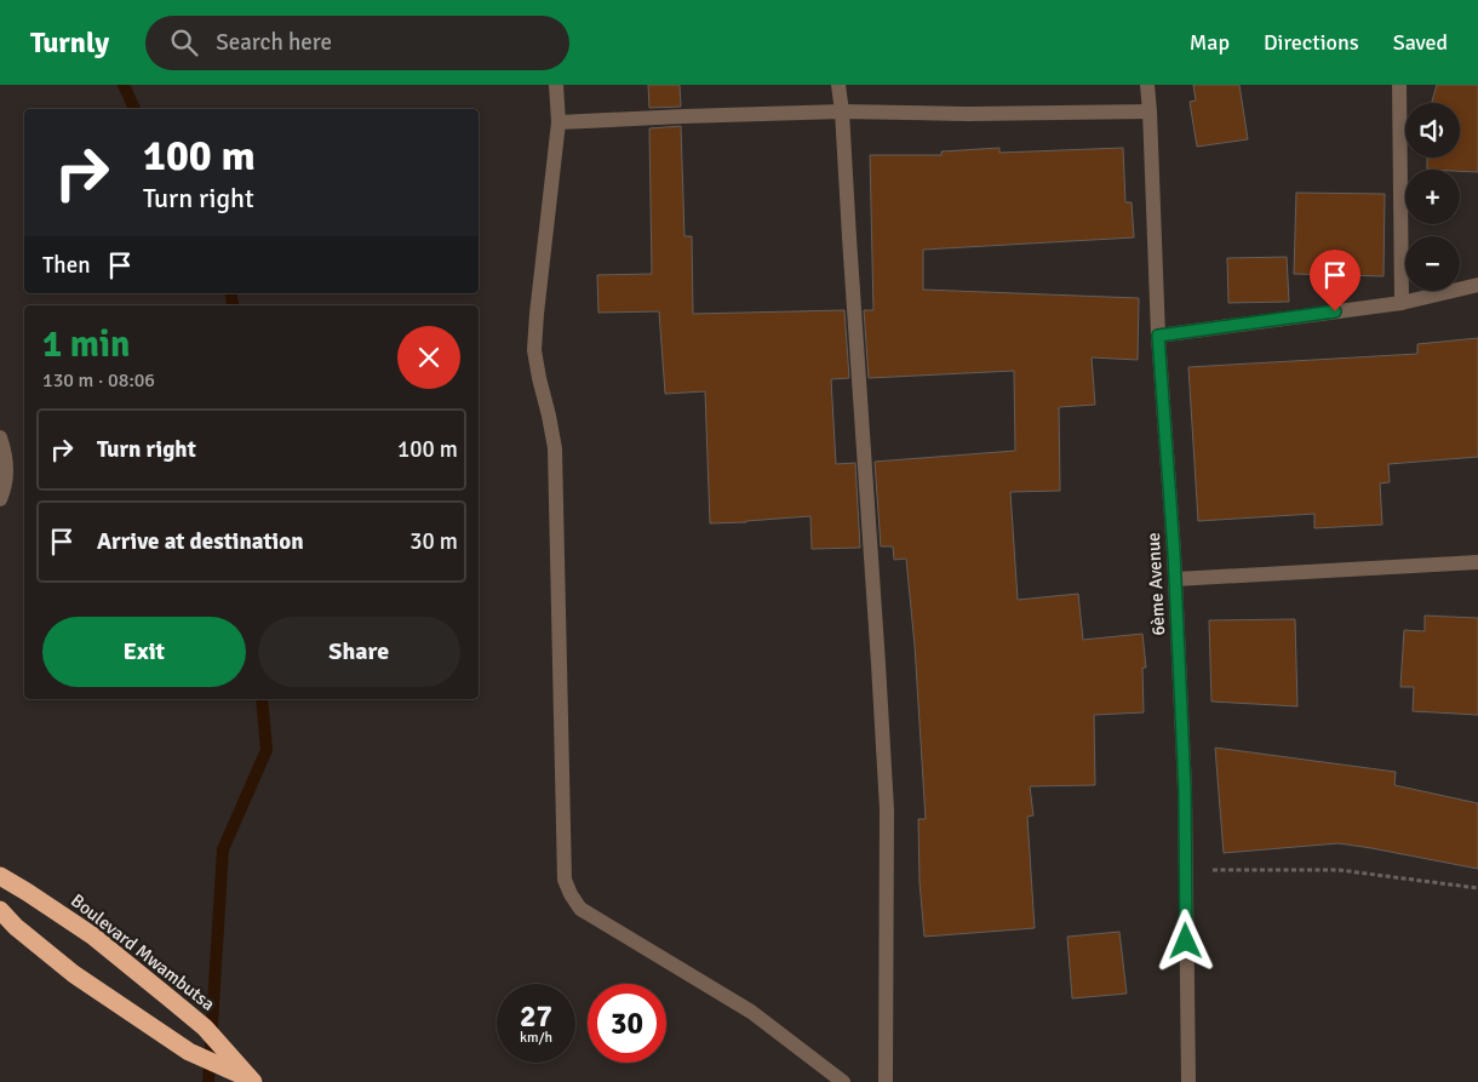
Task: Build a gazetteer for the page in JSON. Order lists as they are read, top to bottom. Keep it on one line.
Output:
{"streets":{"highway":["Boulevard Mwambutsa"],"street":["6ème Avenue"]},"page":{"header":"Turnly","search":"Search here","nav":["Map","Directions","Saved"],"map_buttons":["+","−"],"turn":["100 m","Turn right"],"then":"Then","heading":["1 min","130 m · 08:06"],"list":[{"name":"Turn right","value":"100 m"},{"name":"Arrive at destination","value":"30 m"}],"buttons":["Exit","Share"],"speed":"27 km/h","limit":"30"}}
